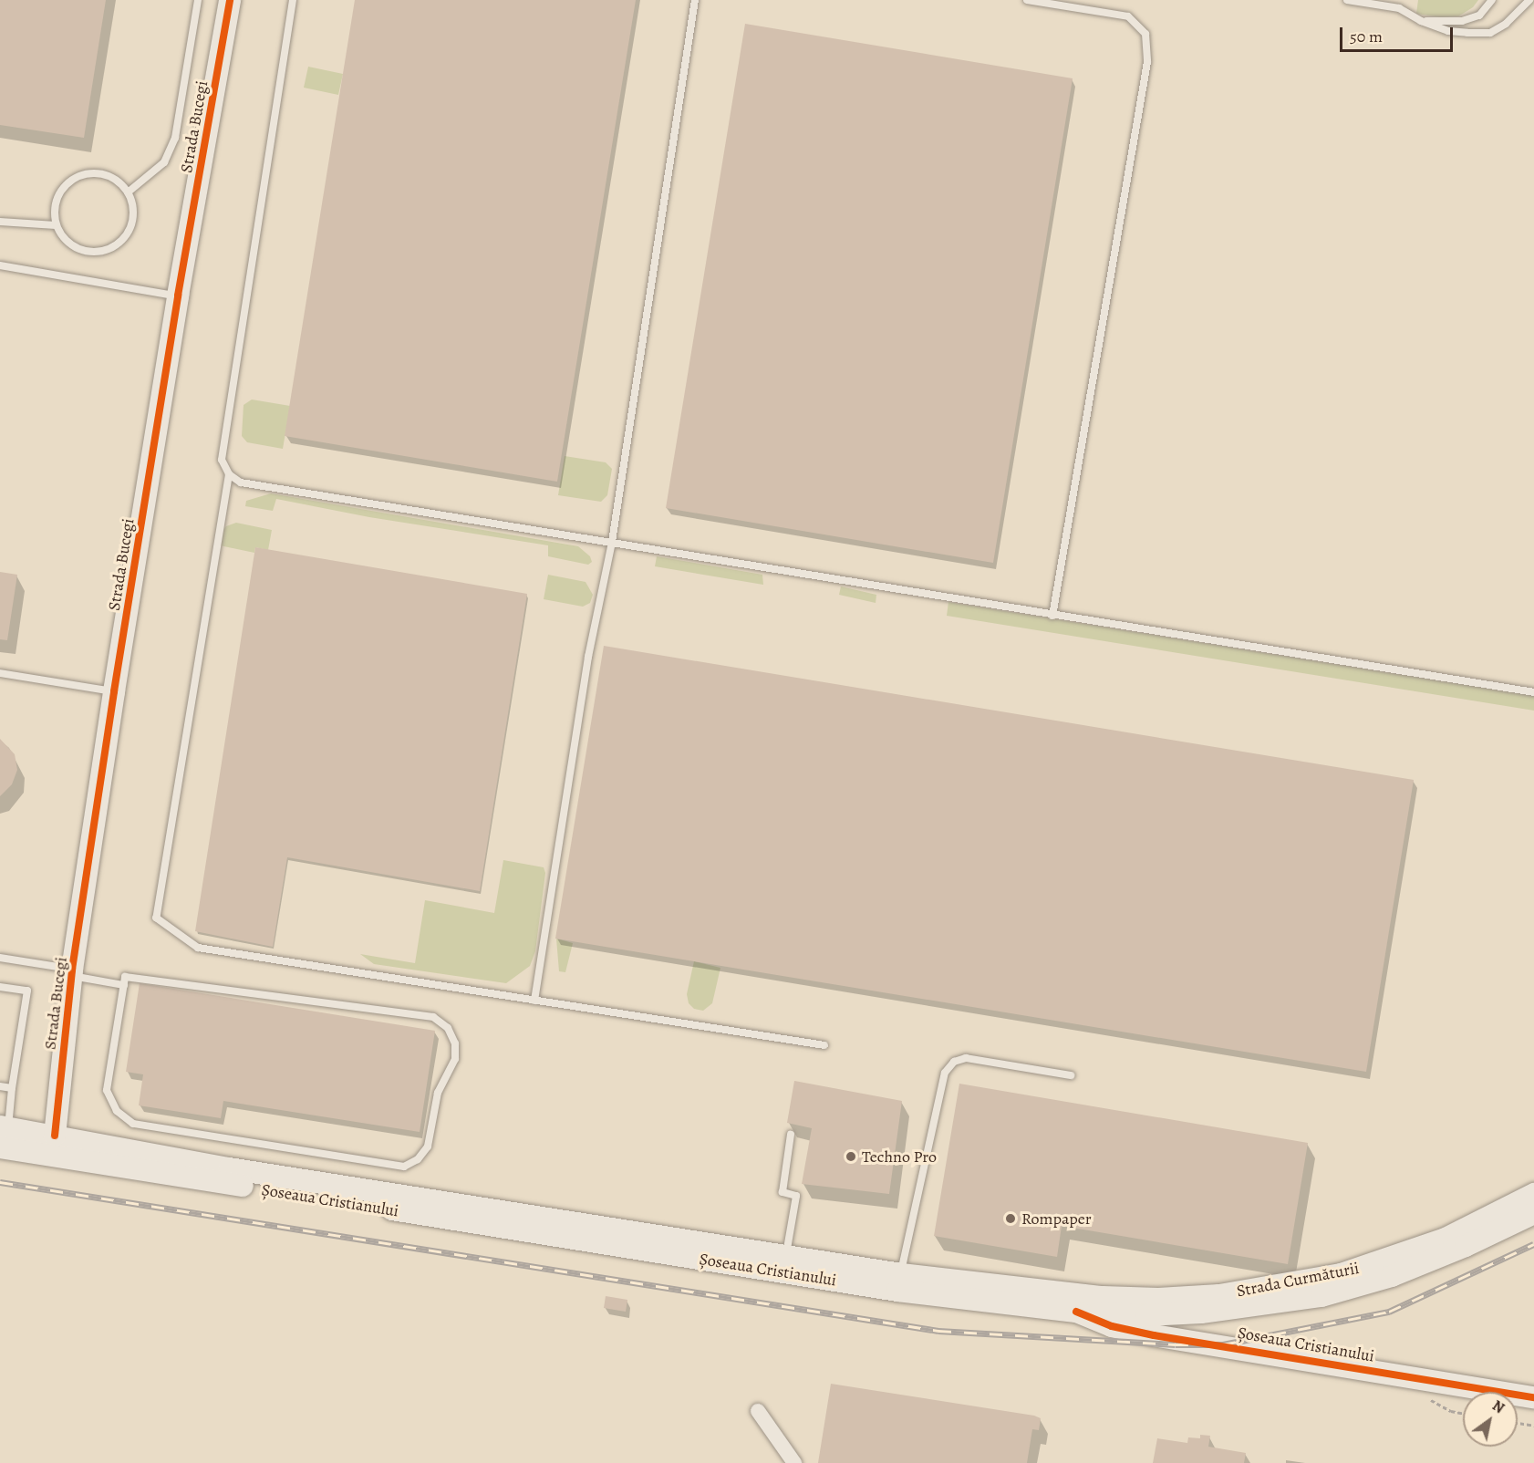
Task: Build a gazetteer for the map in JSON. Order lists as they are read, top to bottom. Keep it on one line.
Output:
{"streets":{"main road":["Strada Bucegi","Șoseaua Cristianului","Strada Curmăturii"]},"crossings":[["Strada Bucegi","Șoseaua Cristianului"],["Șoseaua Cristianului","Strada Curmăturii"]],"places":["Techno Pro","Rompaper"],"scale_bar":"50 m","north":"top right"}
